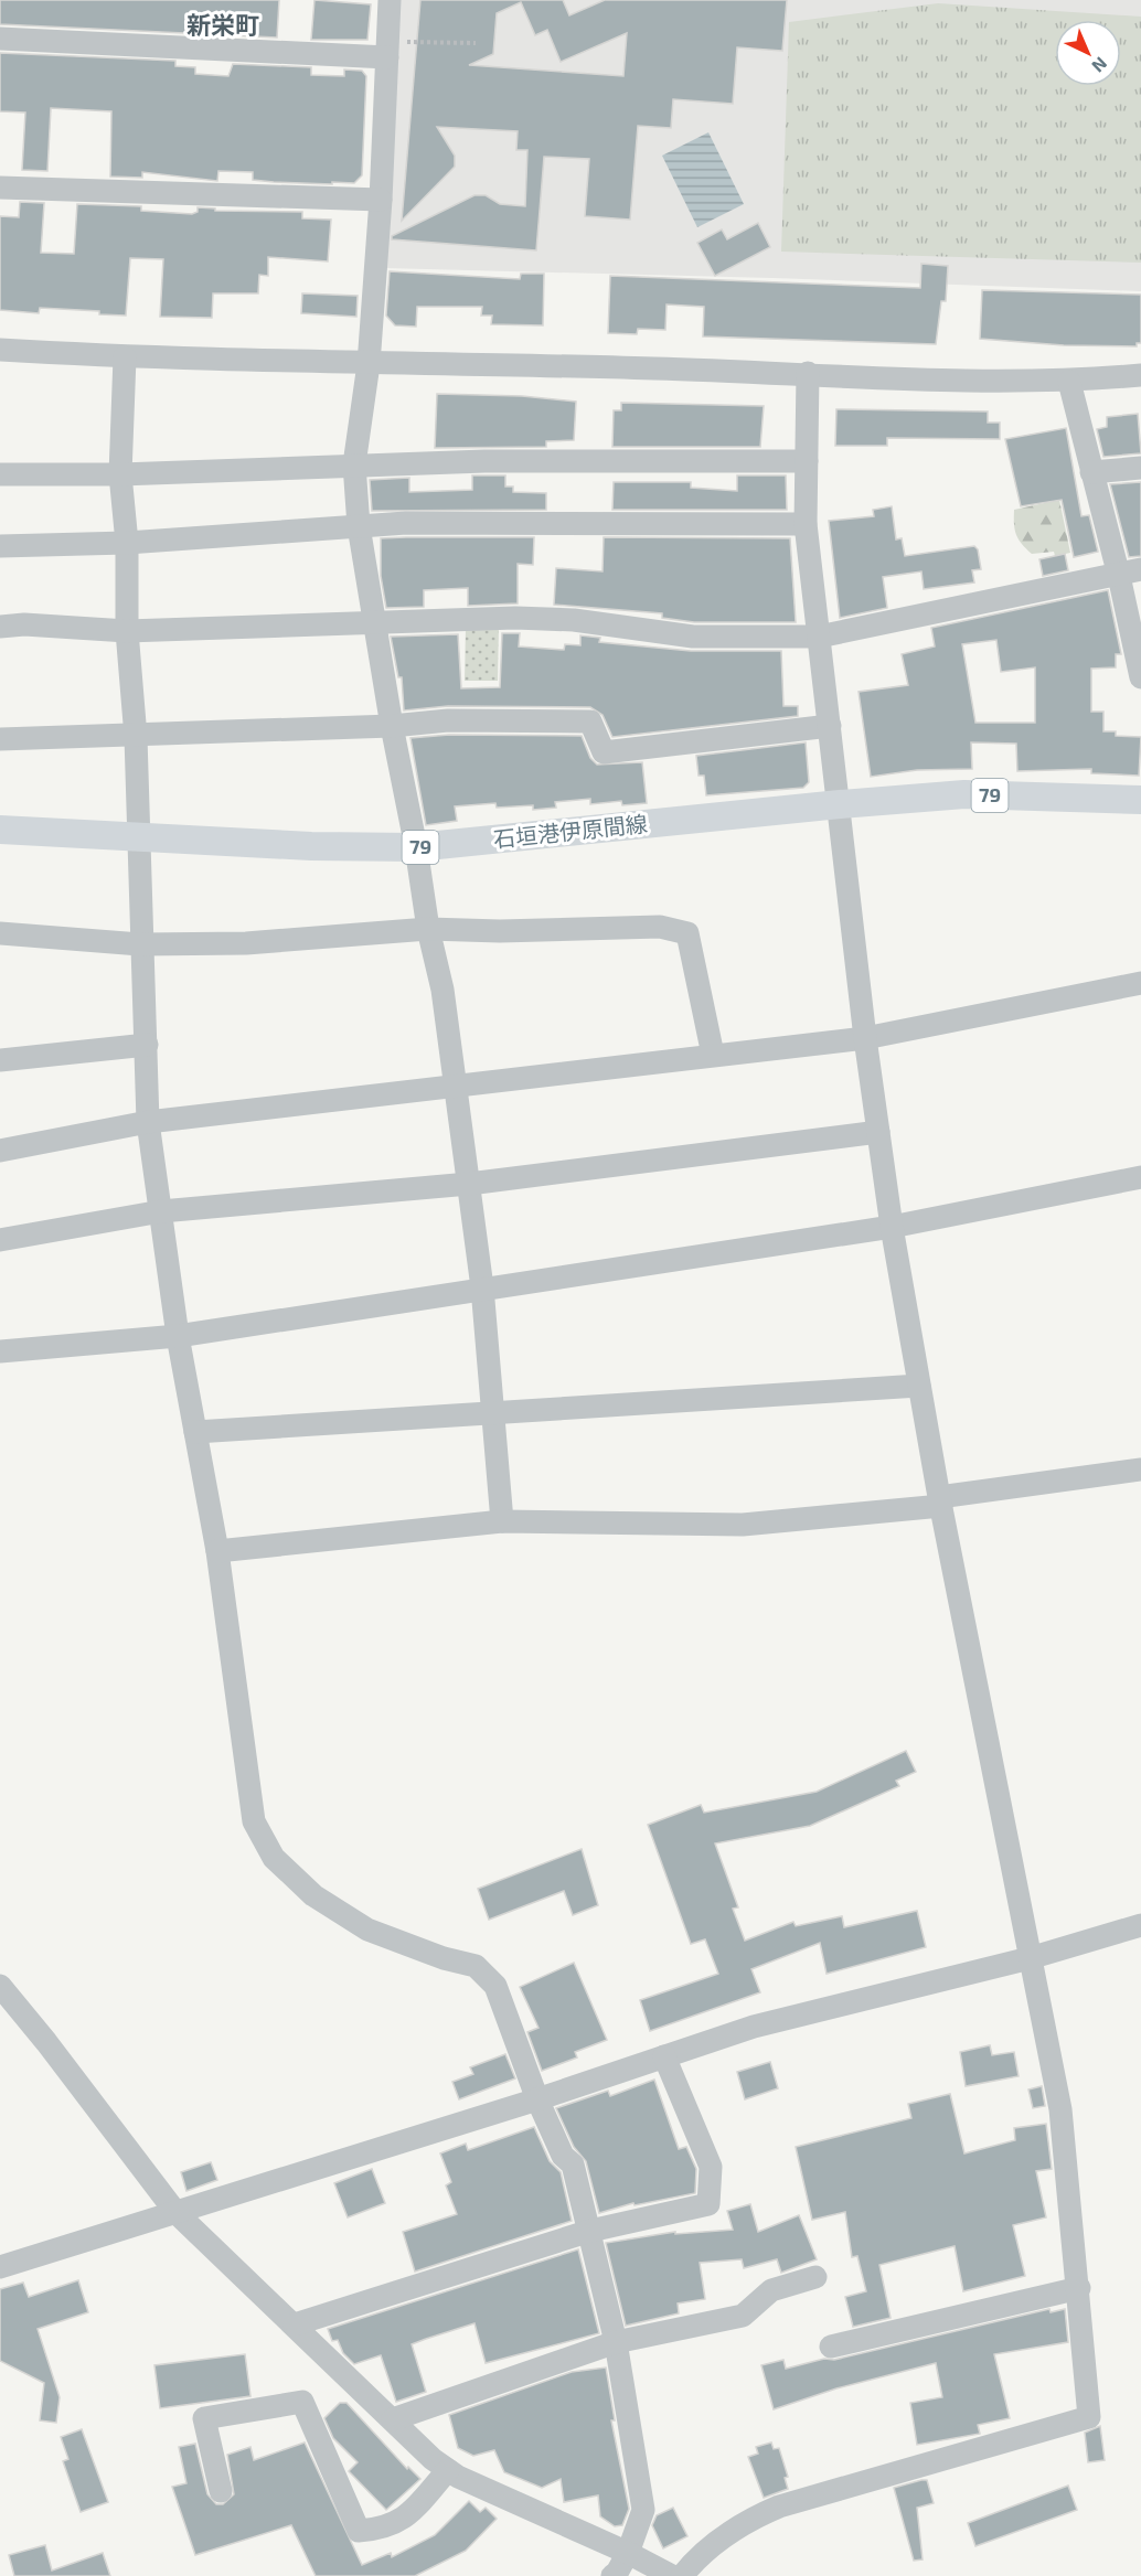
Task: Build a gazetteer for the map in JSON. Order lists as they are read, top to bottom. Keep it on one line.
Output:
{"streets":{"main road":["79","石垣港伊原間線"]},"districts":["新栄町"],"north":"bottom right"}
